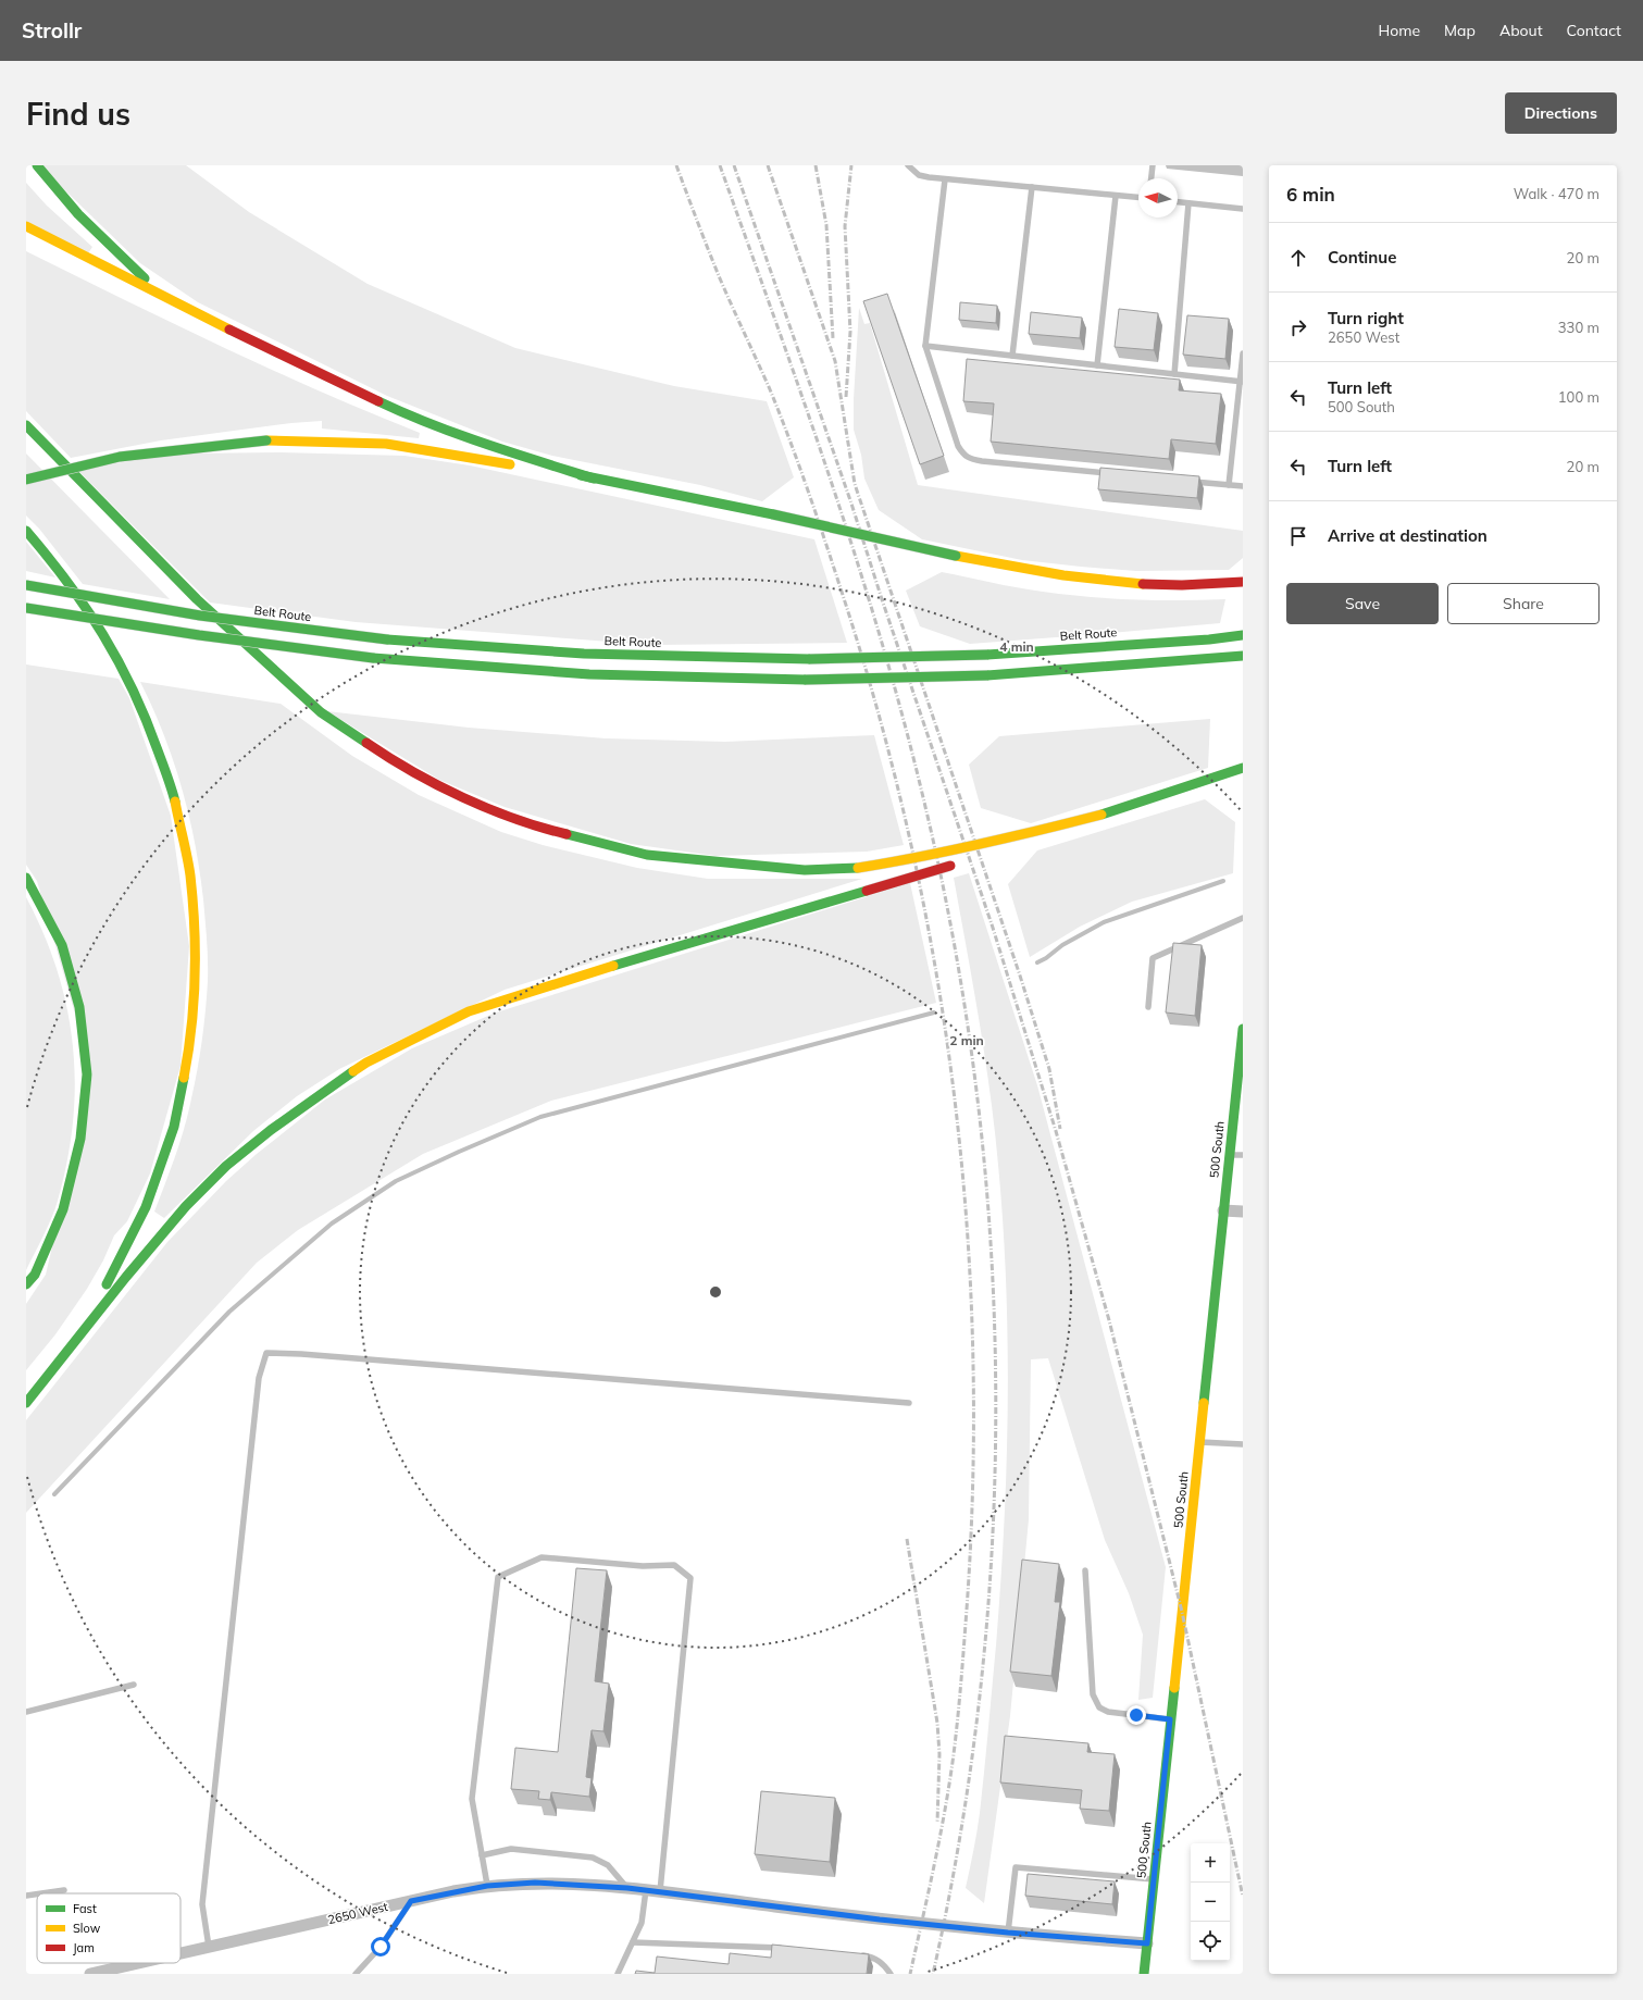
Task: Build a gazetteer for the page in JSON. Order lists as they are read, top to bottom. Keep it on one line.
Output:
{"streets":{"main road":["Belt Route","500 South"],"street":["2650 West"]},"crossings":[["500 South","2650 West"]],"legend":["Fast","Slow","Jam"],"north":"left","page":{"header":"Strollr","nav":["Home","Map","About","Contact"],"buttons":["Directions",["Save","Share"]],"title":"Find us","heading":["6 min","Walk · 470 m"],"list":[["Continue","20 m"],["Turn right","2650 West","330 m"],["Turn left","500 South","100 m"],["Turn left","20 m"],"Arrive at destination"],"map_buttons":["+","−"]},"rings":["4 min","2 min"]}
